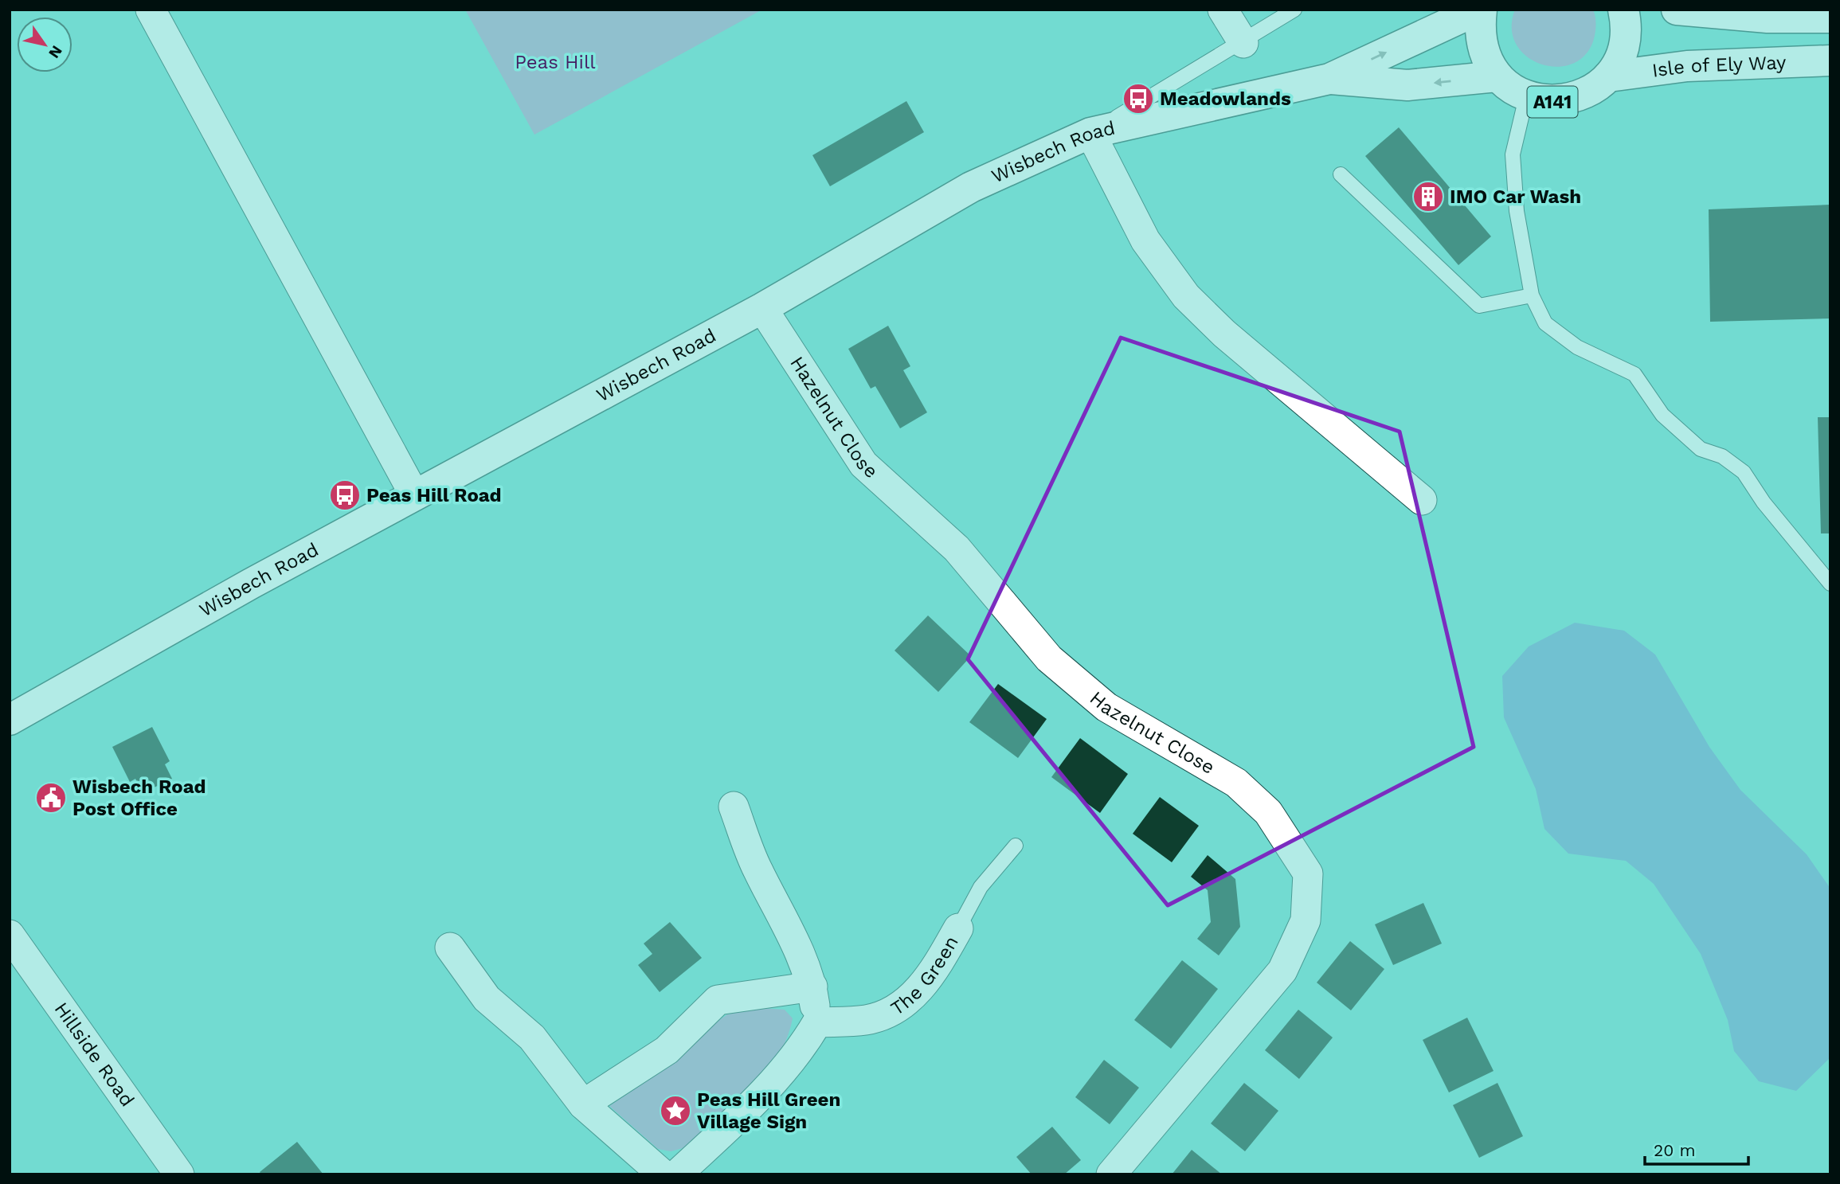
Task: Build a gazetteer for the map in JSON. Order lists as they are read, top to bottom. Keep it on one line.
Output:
{"streets":{"main road":["Isle of Ely Way","A141","Wisbech Road"],"street":["Hazelnut Close","The Green","Hillside Road"]},"crossings":[["Isle of Ely Way","A141"],["A141","Wisbech Road"],["Wisbech Road","Hazelnut Close"]],"parks":["Peas Hill"],"places":{"bus stop":["Meadowlands","Peas Hill Road"],"building":["IMO Car Wash"],"public building":["Wisbech Road Post Office"],"place":["Peas Hill Green Village Sign"]},"scale_bar":"20 m","north":"bottom right"}
